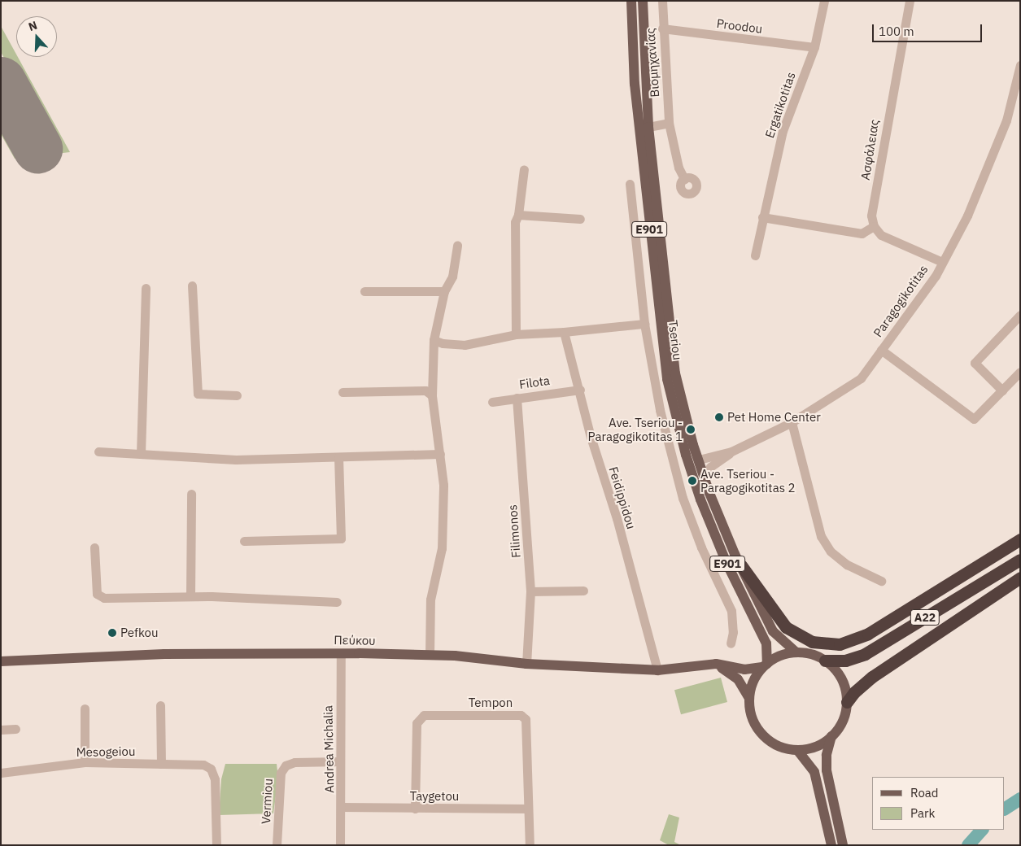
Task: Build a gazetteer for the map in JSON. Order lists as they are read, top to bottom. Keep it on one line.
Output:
{"streets":{"highway":["A22"],"main road":["E901","Tseriou","Πεύκου"],"street":["Proodou","Βιομηχανίας","Ergatikotitas","Ασφάλειας","Paragogikotitas","Filota","Feidippidou","Filimonos","Tempon","Andrea Michalia","Mesogeiou","Taygetou","Vermiou"]},"crossings":[["Proodou","Βιομηχανίας"],["Proodou","Ergatikotitas"],["Paragogikotitas","Tseriou"],["Tseriou","A22"],["Tseriou","Πεύκου"],["Filota","Feidippidou"],["Filota","Filimonos"],["Feidippidou","Πεύκου"],["Filimonos","Πεύκου"],["A22","Πεύκου"],["Πεύκου","Andrea Michalia"],["Tempon","Taygetou"],["Andrea Michalia","Taygetou"],["Andrea Michalia","Vermiou"]],"places":["Pet Home Center","Ave. Tseriou - Paragogikotitas 1","Ave. Tseriou - Paragogikotitas 2","Pefkou"],"legend":["Road","Park"],"scale_bar":"100 m","north":"top"}
